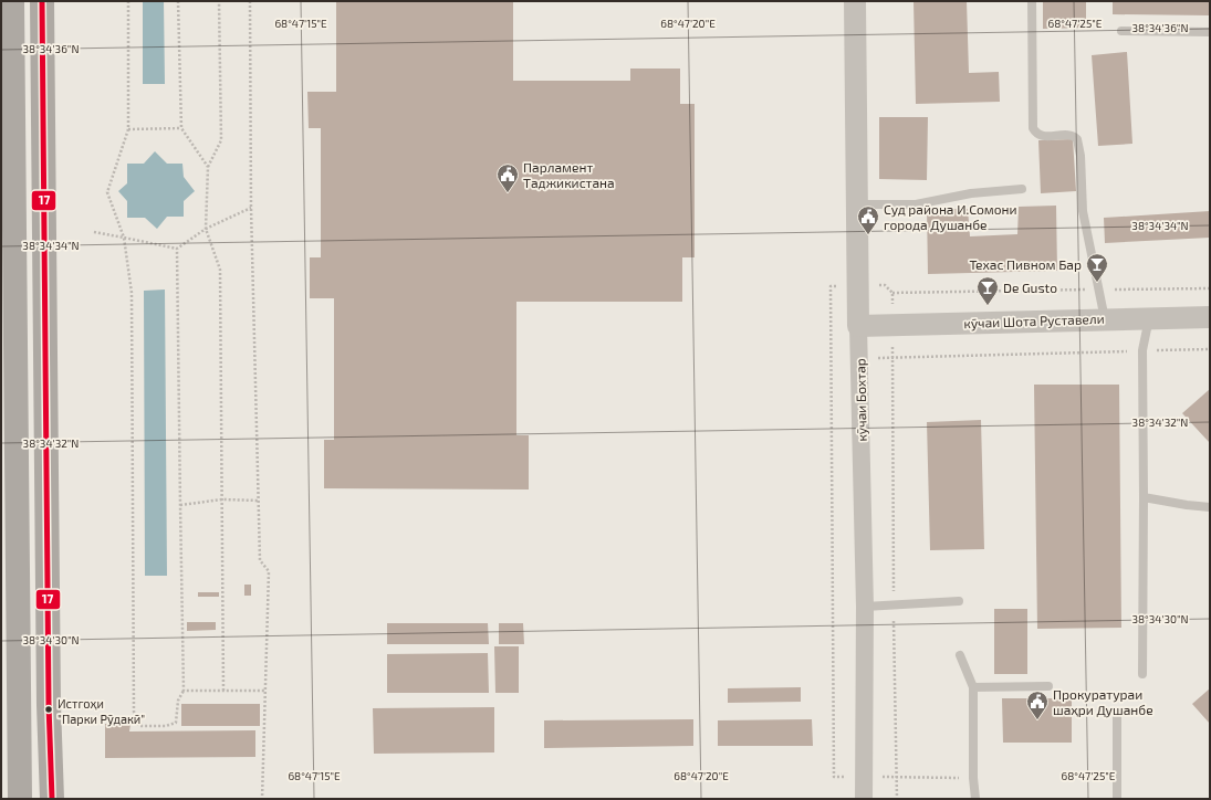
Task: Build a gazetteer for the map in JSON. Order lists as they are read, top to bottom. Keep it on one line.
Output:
{"streets":{"street":["кӯчаи Шота Руставели","кӯчаи Бохтар"]},"crossings":[["кӯчаи Шота Руставели","кӯчаи Бохтар"]],"places":{"public building":["Парламент Таджикистана","Суд района И.Сомони города Душанбе","Прокуратураи шаҳри Душанбе"],"bar":["Техас Пивном Бар","De Gusto"],"other":["Истгоҳи \"Парки Рӯдакӣ\""]},"lines":["transit line 17"],"coordinates":["68°47'15\"E","68°47'20\"E","68°47'25\"E","38°34'36\"N","38°34'34\"N","38°34'32\"N","38°34'30\"N"]}
